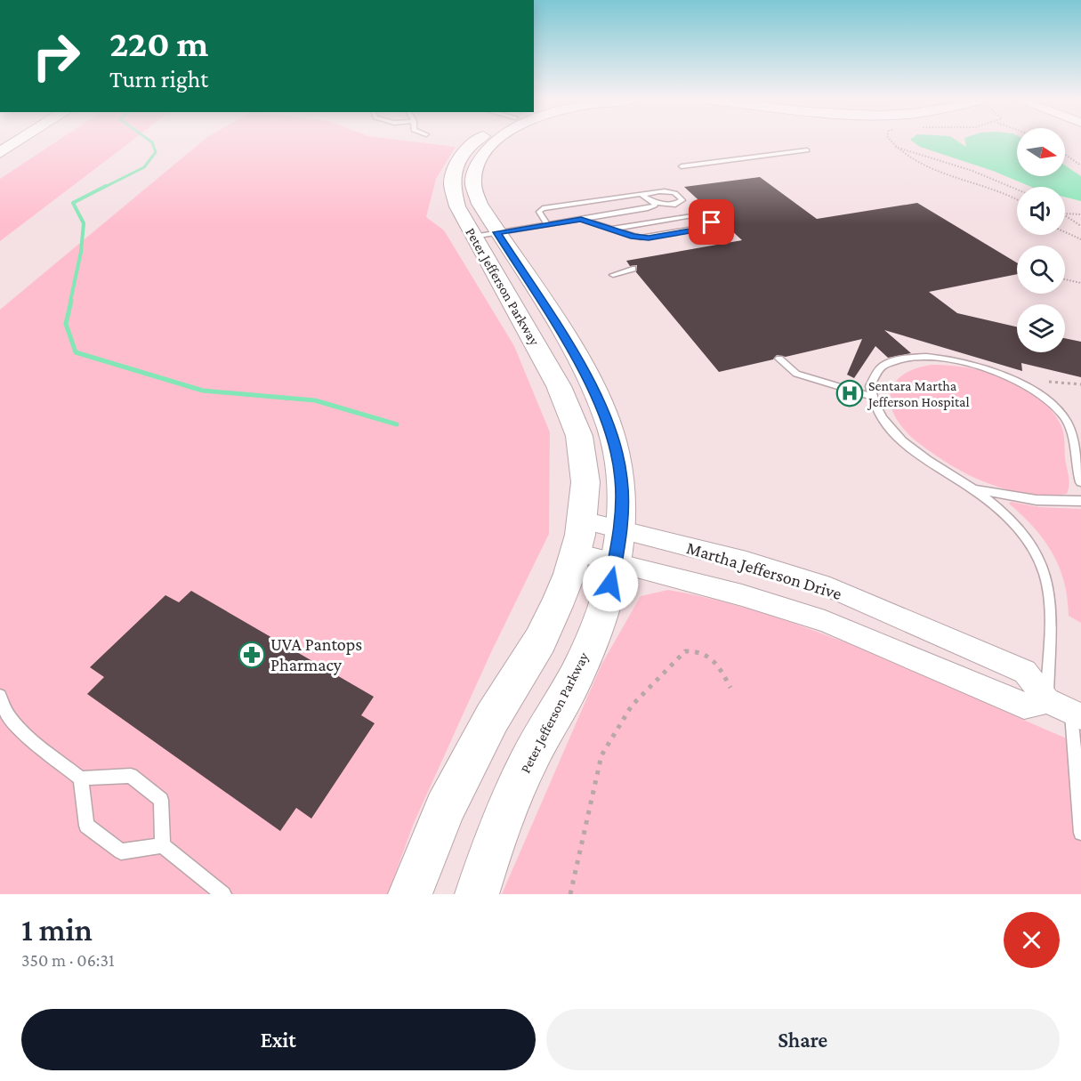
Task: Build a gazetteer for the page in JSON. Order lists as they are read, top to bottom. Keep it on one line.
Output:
{"streets":{"street":["Peter Jefferson Parkway","Martha Jefferson Drive"]},"crossings":[["Peter Jefferson Parkway","Martha Jefferson Drive"]],"places":{"hospital":["Sentara Martha Jefferson Hospital"],"pharmacy":["UVA Pantops Pharmacy"]},"north":"right","page":{"turn":["220 m","Turn right"],"heading":["1 min","350 m · 06:31"],"buttons":["Exit","Share"]}}
